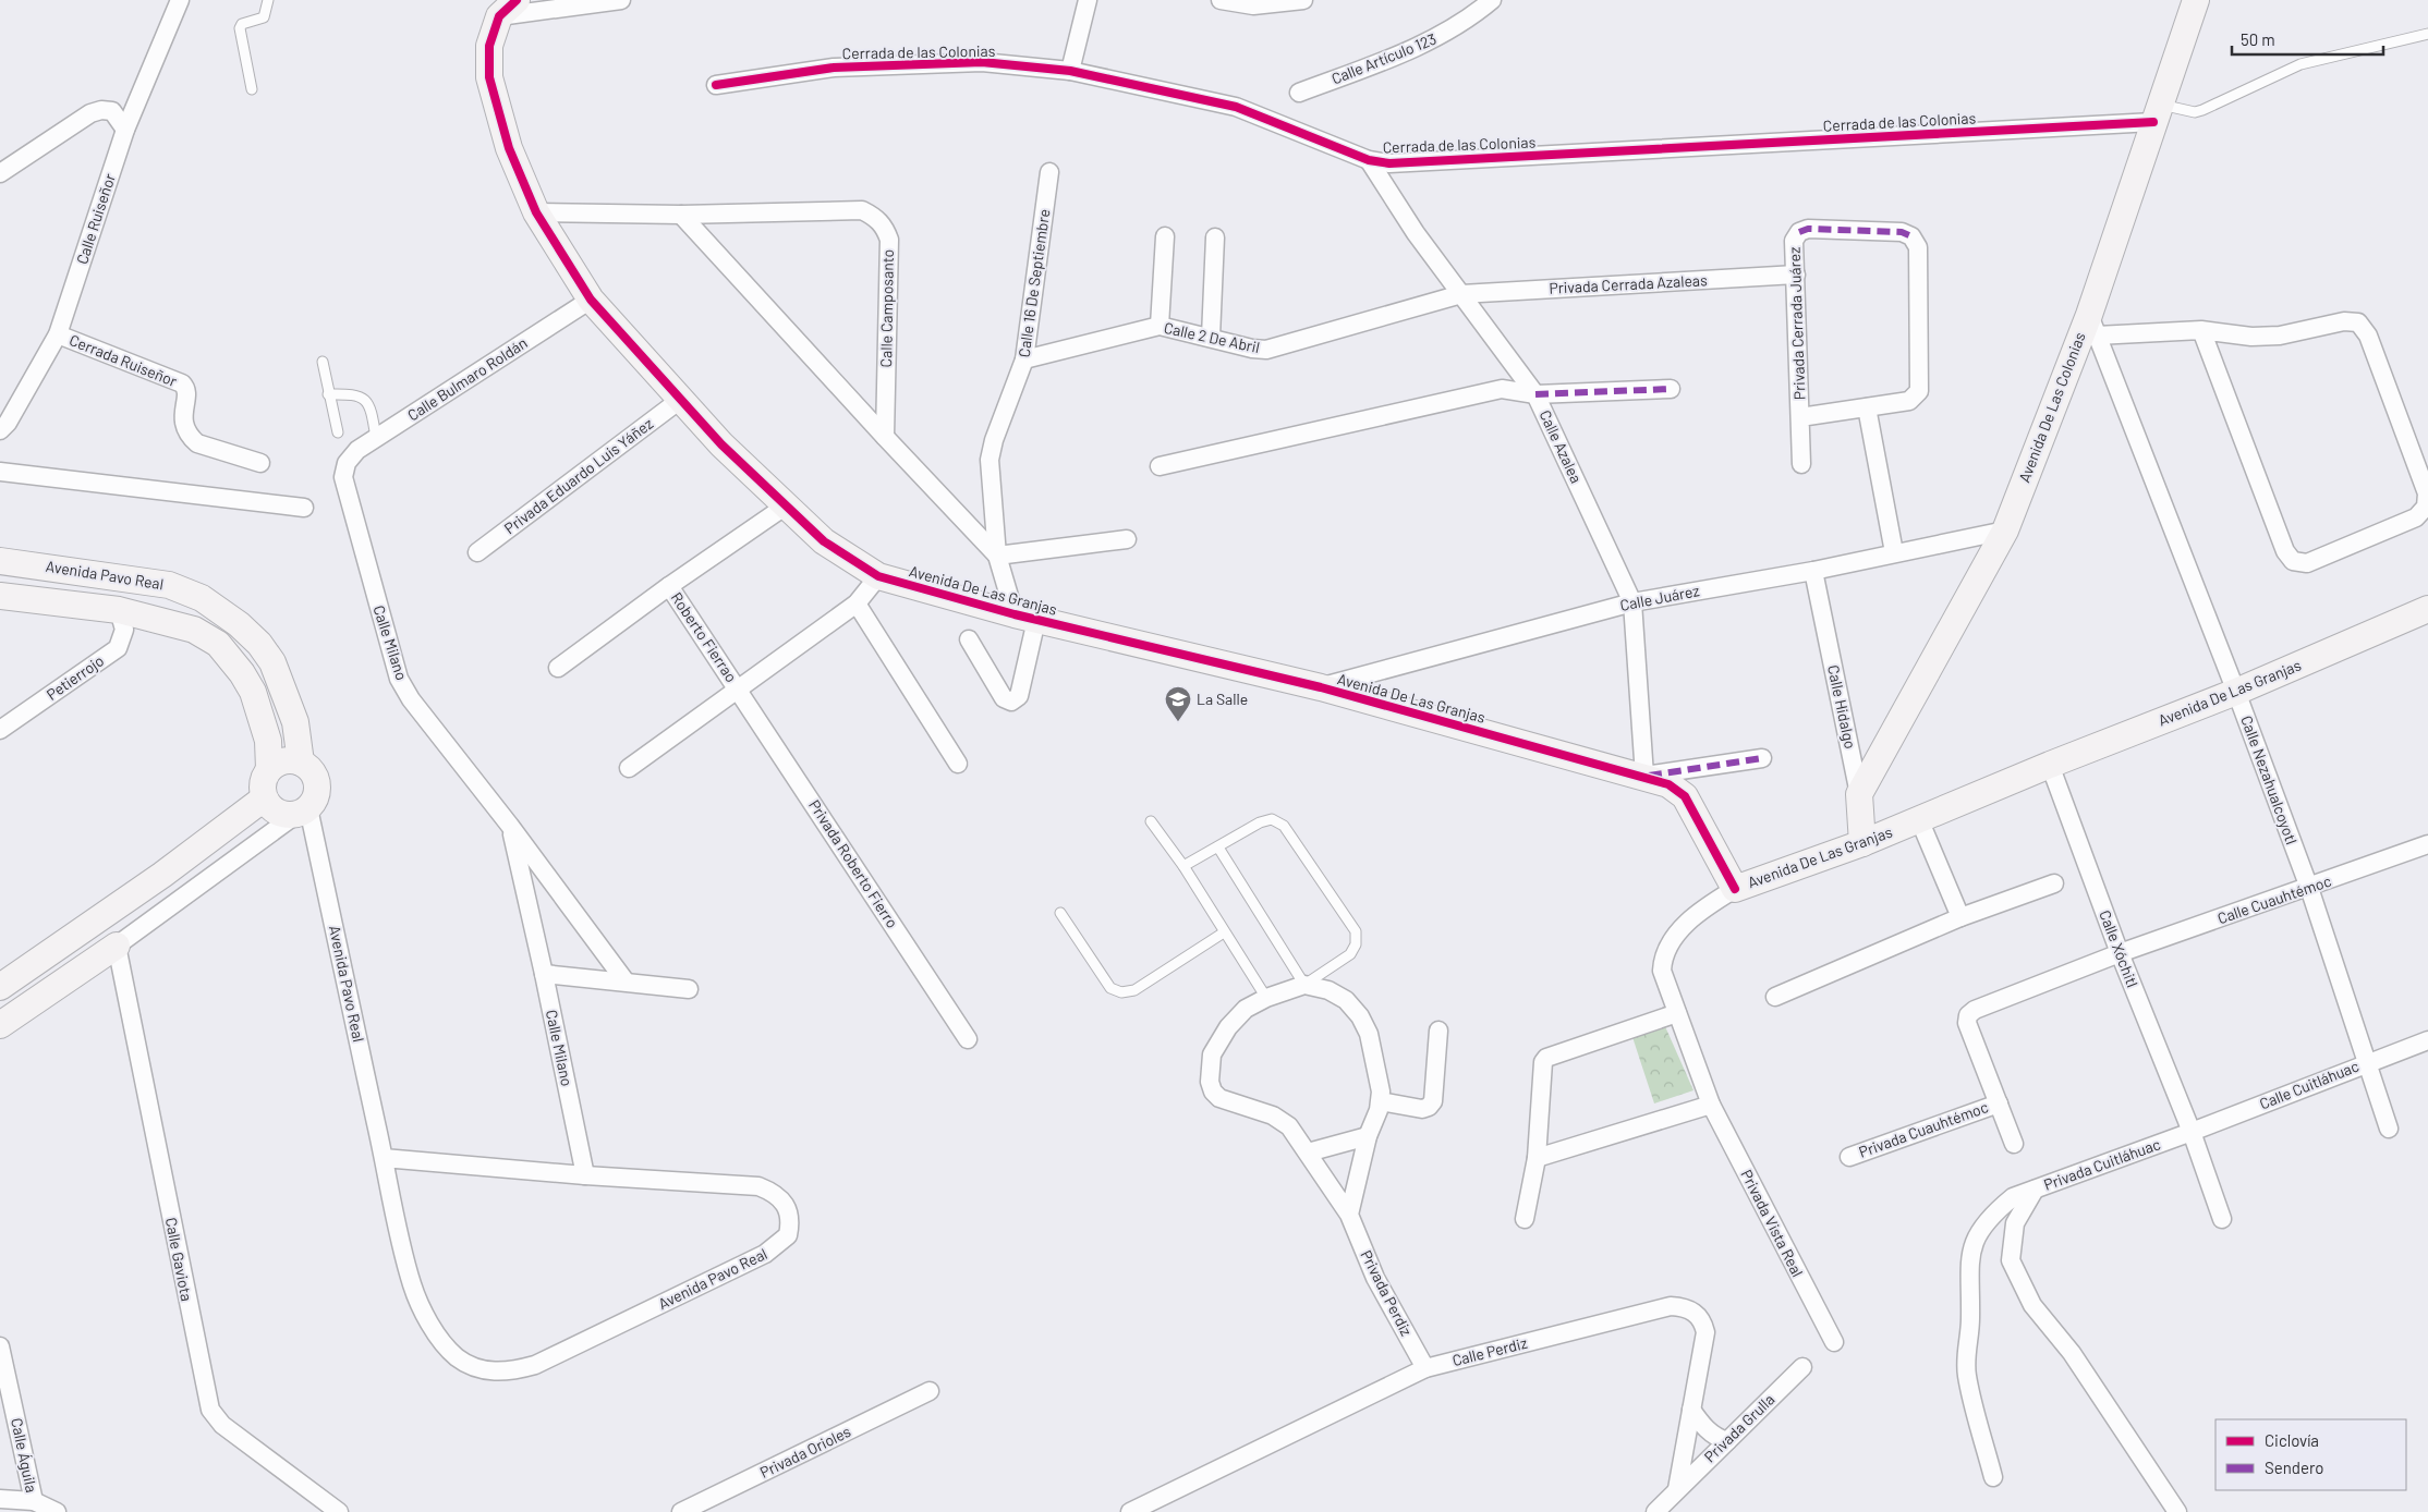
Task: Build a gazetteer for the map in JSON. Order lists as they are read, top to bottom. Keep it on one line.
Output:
{"streets":{"street":["Cerrada de las Colonias","Calle Artículo 123","Calle Ruiseñor","Calle 16 De Septiembre","Privada Cerrada Azaleas","Calle Camposanto","Privada Cerrada Juárez","Calle 2 De Abril","Cerrada Ruiseñor","Calle Bulmaro Roldán","Avenida De Las Colonias","Calle Azalea","Privada Eduardo Luis Yáñez","Avenida Pavo Real","Avenida De Las Granjas","Calle Juárez","Roberto Fierrao","Calle Milano","Petierrojo","Calle Hidalgo","Calle Nezahualcoyotl","Privada Roberto Fierro","Calle Cuauhtémoc","Calle Xóchitl","Calle Cuitláhuac","Privada Cuauhtémoc","Privada Cuitláhuac","Privada Vista Real","Calle Gaviota","Privada Perdiz","Calle Perdiz","Privada Grulla","Privada Orioles","Calle Águila"]},"crossings":[["Cerrada de las Colonias","Avenida De Las Colonias"],["Cerrada de las Colonias","Calle Azalea"],["Calle Ruiseñor","Cerrada Ruiseñor"],["Calle 16 De Septiembre","Calle 2 De Abril"],["Calle 16 De Septiembre","Avenida De Las Granjas"],["Privada Cerrada Azaleas","Privada Cerrada Juárez"],["Privada Cerrada Azaleas","Calle 2 De Abril"],["Privada Cerrada Azaleas","Calle Azalea"],["Calle Camposanto","Avenida De Las Granjas"],["Calle 2 De Abril","Calle Azalea"],["Calle Bulmaro Roldán","Avenida De Las Granjas"],["Calle Bulmaro Roldán","Calle Milano"],["Avenida De Las Colonias","Calle Juárez"],["Avenida De Las Colonias","Calle Hidalgo"],["Avenida De Las Colonias","Calle Nezahualcoyotl"],["Calle Azalea","Avenida De Las Granjas"],["Calle Azalea","Calle Juárez"],["Privada Eduardo Luis Yáñez","Avenida De Las Granjas"],["Avenida Pavo Real","Calle Milano"],["Avenida De Las Granjas","Calle Juárez"],["Avenida De Las Granjas","Calle Hidalgo"],["Avenida De Las Granjas","Calle Nezahualcoyotl"],["Avenida De Las Granjas","Calle Xóchitl"],["Avenida De Las Granjas","Privada Vista Real"],["Calle Juárez","Calle Hidalgo"],["Roberto Fierrao","Privada Roberto Fierro"],["Calle Nezahualcoyotl","Calle Cuauhtémoc"],["Calle Nezahualcoyotl","Calle Cuitláhuac"],["Calle Cuauhtémoc","Calle Xóchitl"],["Calle Cuauhtémoc","Privada Cuauhtémoc"],["Calle Xóchitl","Calle Cuitláhuac"],["Calle Xóchitl","Privada Cuauhtémoc"],["Calle Xóchitl","Privada Cuitláhuac"],["Calle Cuitláhuac","Privada Cuitláhuac"],["Privada Perdiz","Calle Perdiz"],["Calle Perdiz","Privada Grulla"]],"places":{"school or university":["La Salle"]},"legend":["Ciclovía","Sendero"],"scale_bar":"50 m"}
